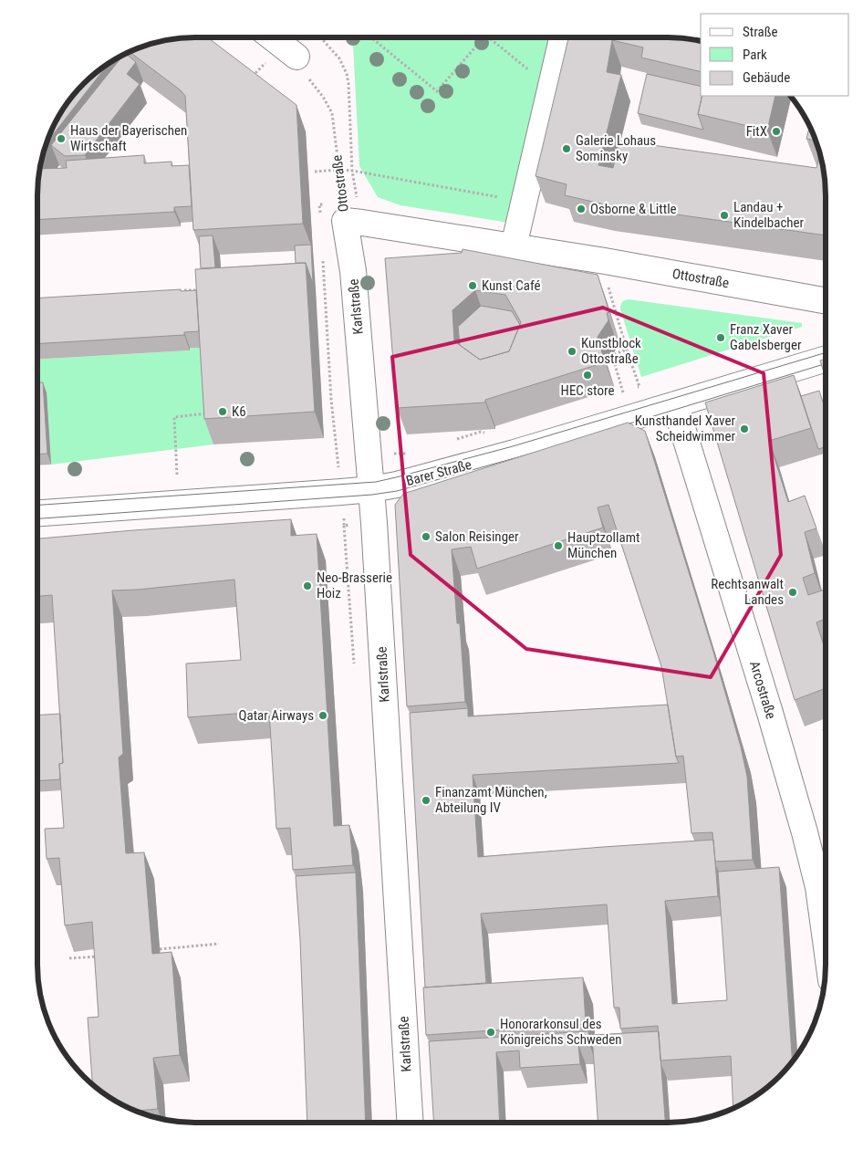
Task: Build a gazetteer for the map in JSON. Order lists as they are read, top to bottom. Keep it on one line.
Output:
{"streets":{"street":["Ottostraße","Karlstraße","Barer Straße","Arcostraße"]},"crossings":[["Ottostraße","Karlstraße"],["Karlstraße","Barer Straße"],["Barer Straße","Arcostraße"]],"places":["FitX","Haus der Bayerischen Wirtschaft","Galerie Lohaus Sominsky","Osborne & Little","Landau + Kindelbacher","Kunst Café","Franz Xaver Gabelsberger","Kunstblock Ottostraße","HEC store","K6","Kunsthandel Xaver Scheidwimmer","Salon Reisinger","Hauptzollamt München","Neo-Brasserie Hoiz","Rechtsanwalt Landes","Qatar Airways","Finanzamt München, Abteilung IV","Honorarkonsul des Königreichs Schweden"],"legend":["Straße","Park","Gebäude"]}
